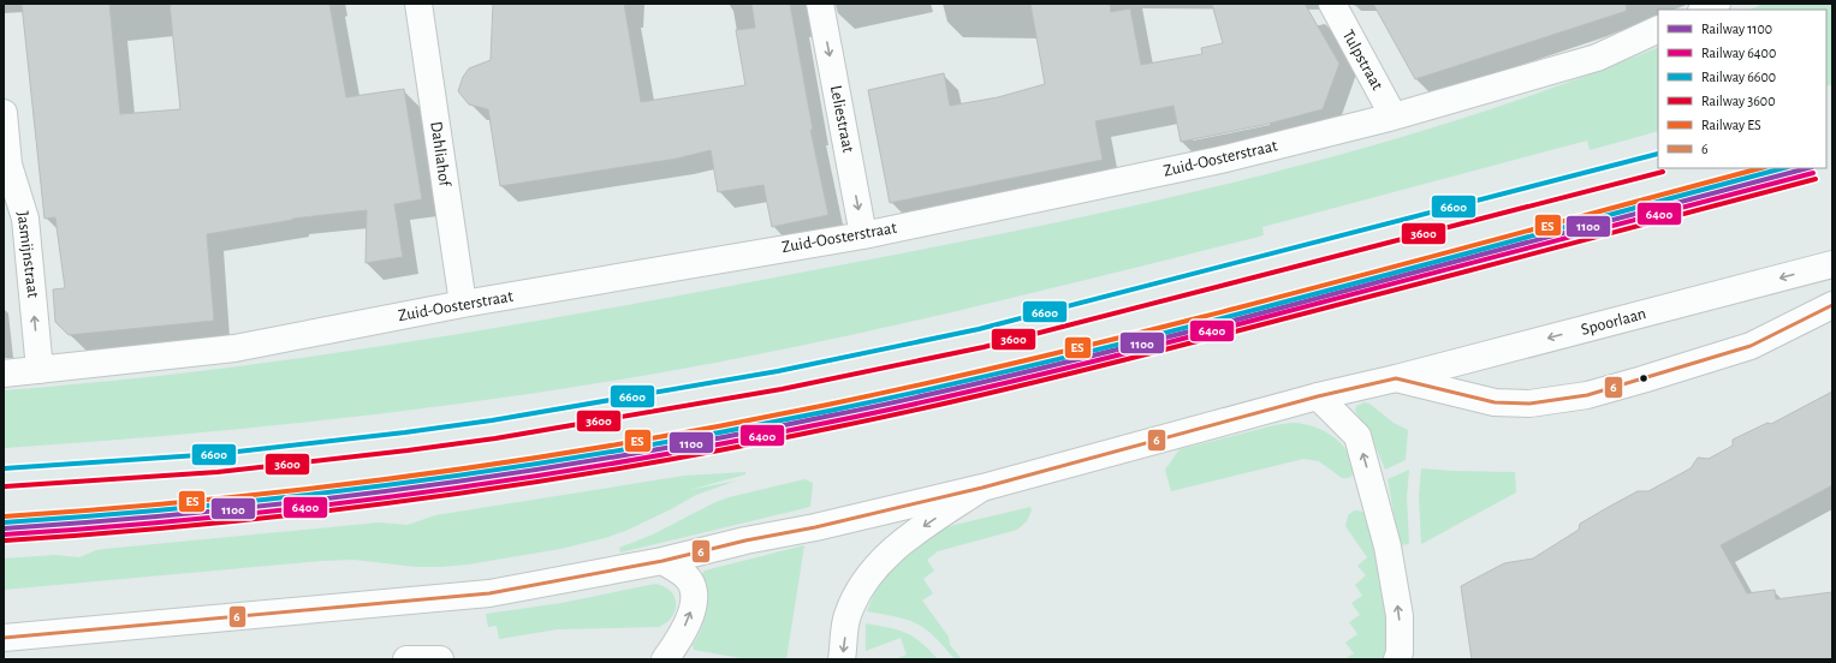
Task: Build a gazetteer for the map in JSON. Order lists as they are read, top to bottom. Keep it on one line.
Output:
{"streets":{"street":["Tulpstraat","Leliestraat","Dahliahof","Zuid-Oosterstraat","Jasmijnstraat","Spoorlaan"]},"crossings":[["Tulpstraat","Zuid-Oosterstraat"],["Leliestraat","Zuid-Oosterstraat"],["Dahliahof","Zuid-Oosterstraat"],["Zuid-Oosterstraat","Jasmijnstraat"]],"one_way":["Leliestraat","Jasmijnstraat"],"lines":["rail line 6600","rail line 1100","rail line ES","rail line 3600","rail line 6400","transit line 6"],"legend":["Railway 1100","Railway 6400","Railway 6600","Railway 3600","Railway ES","6"]}
